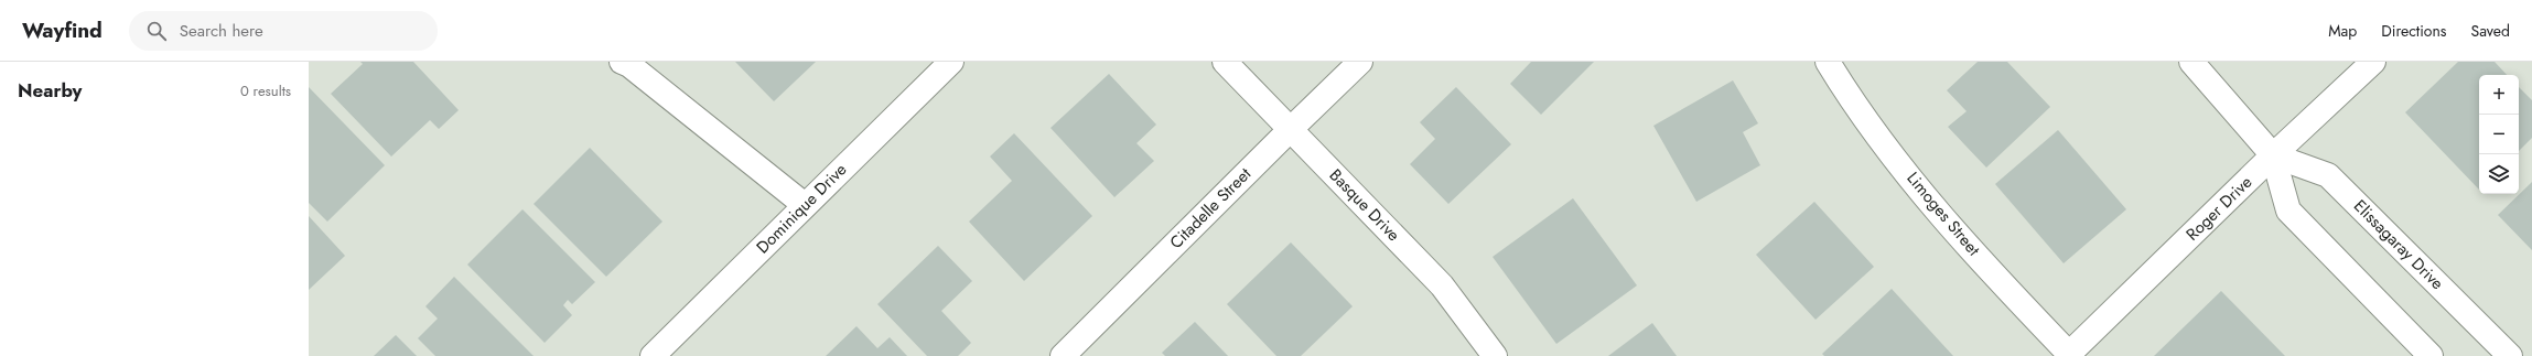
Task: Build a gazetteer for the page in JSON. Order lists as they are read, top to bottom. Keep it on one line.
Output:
{"streets":{"street":["Basque Drive","Dominique Drive","Citadelle Street","Roger Drive","Limoges Street","Elissagaray Drive"]},"crossings":[["Basque Drive","Citadelle Street"],["Roger Drive","Limoges Street"],["Roger Drive","Elissagaray Drive"]],"page":{"header":"Wayfind","search":"Search here","nav":["Map","Directions","Saved"],"heading":["Nearby","0 results"],"map_buttons":["+","−"]}}
